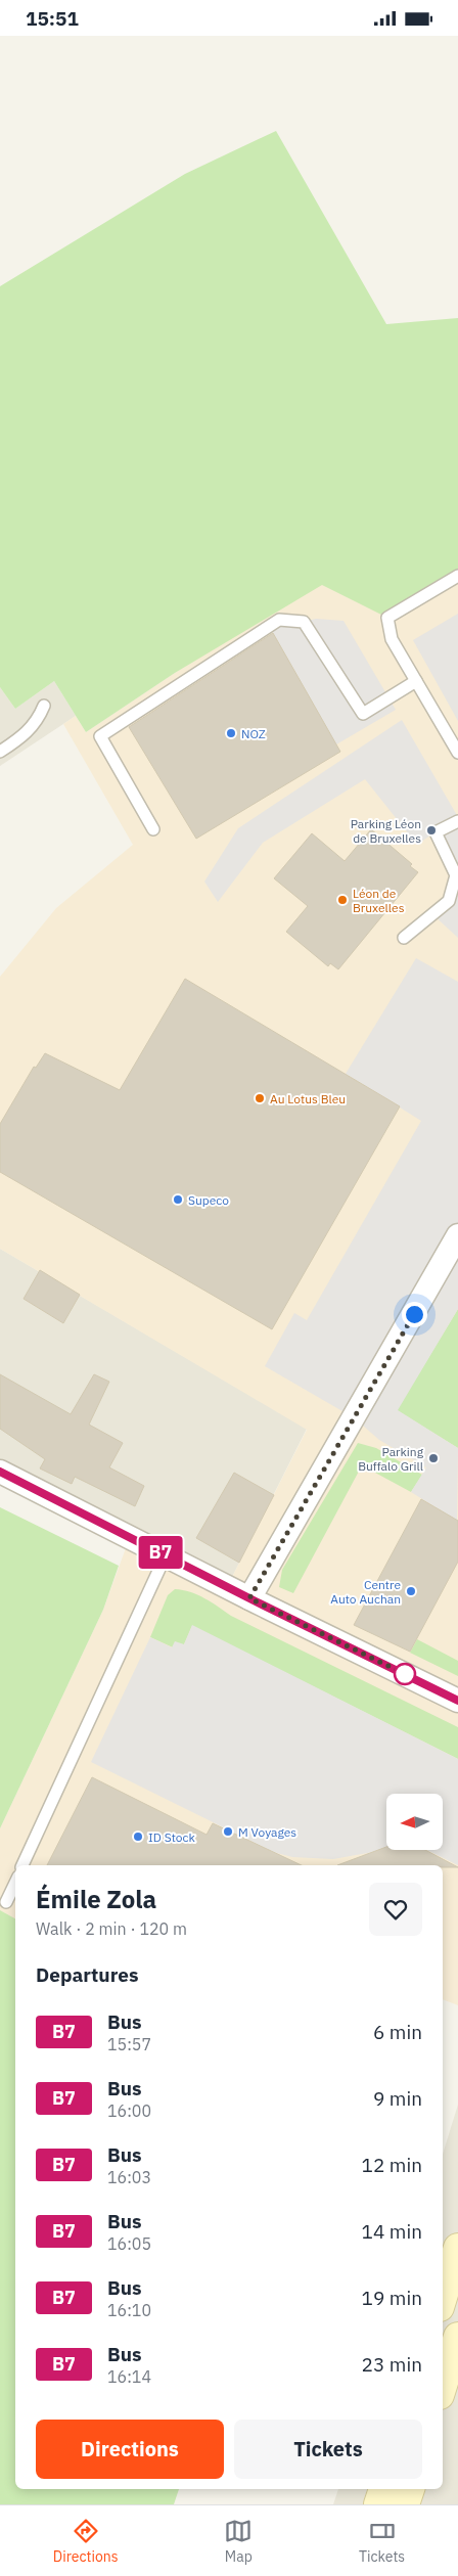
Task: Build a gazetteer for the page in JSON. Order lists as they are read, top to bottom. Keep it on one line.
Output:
{"places":["NOZ","Parking Léon de Bruxelles","Léon de Bruxelles","Au Lotus Bleu","Supeco","Parking Buffalo Grill","Centre Auto Auchan","M Voyages","ID Stock"],"lines":["bus line B7"],"north":"left","page":{"status":"15:51","on_map":"B7","heading":[["Émile Zola","Walk · 2 min · 120 m"],"Departures"],"list":[{"mark":"B7","name":"Bus","note":"15:57","value":"6 min"},{"mark":"B7","name":"Bus","note":"16:00","value":"9 min"},{"mark":"B7","name":"Bus","note":"16:03","value":"12 min"},{"mark":"B7","name":"Bus","note":"16:05","value":"14 min"},{"mark":"B7","name":"Bus","note":"16:10","value":"19 min"},{"mark":"B7","name":"Bus","note":"16:14","value":"23 min"}],"buttons":["Directions","Tickets"],"tabs":["Directions","Map","Tickets"]}}
